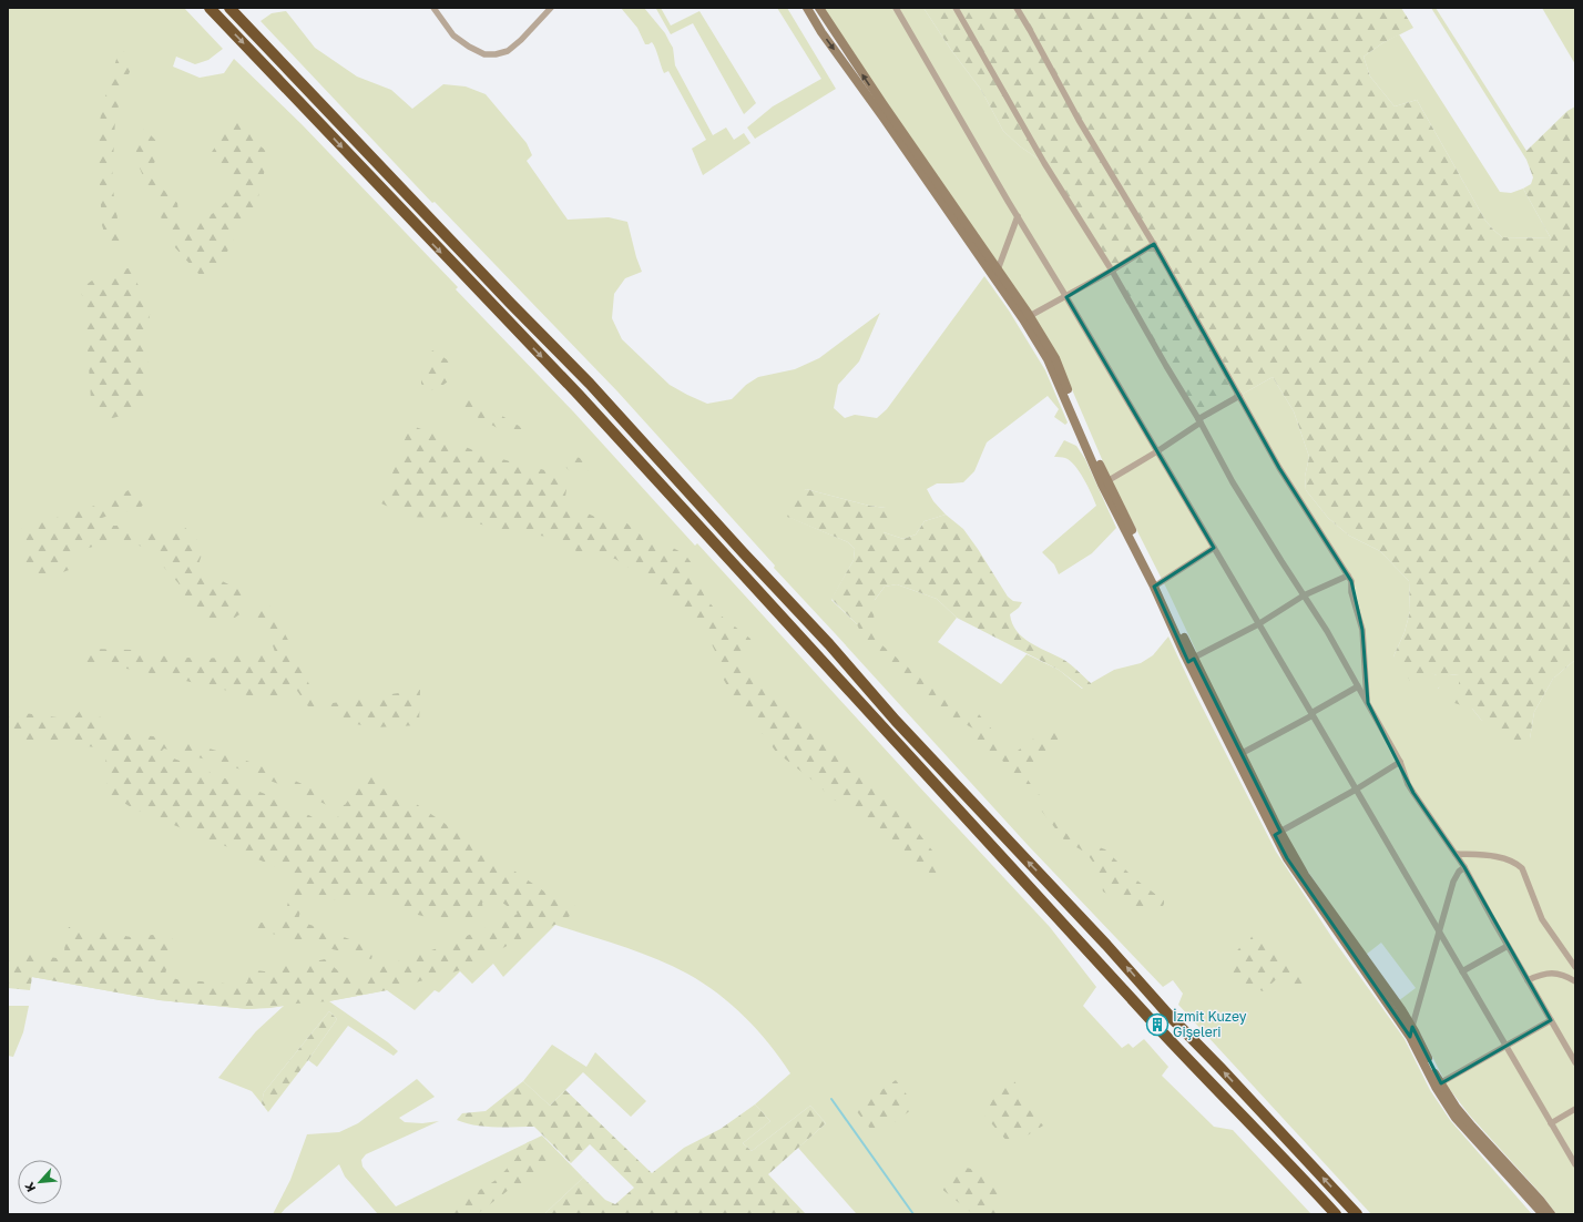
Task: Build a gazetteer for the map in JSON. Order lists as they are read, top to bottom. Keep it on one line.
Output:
{"places":{"building":["İzmit Kuzey Gişeleri"]},"north":"bottom left"}
